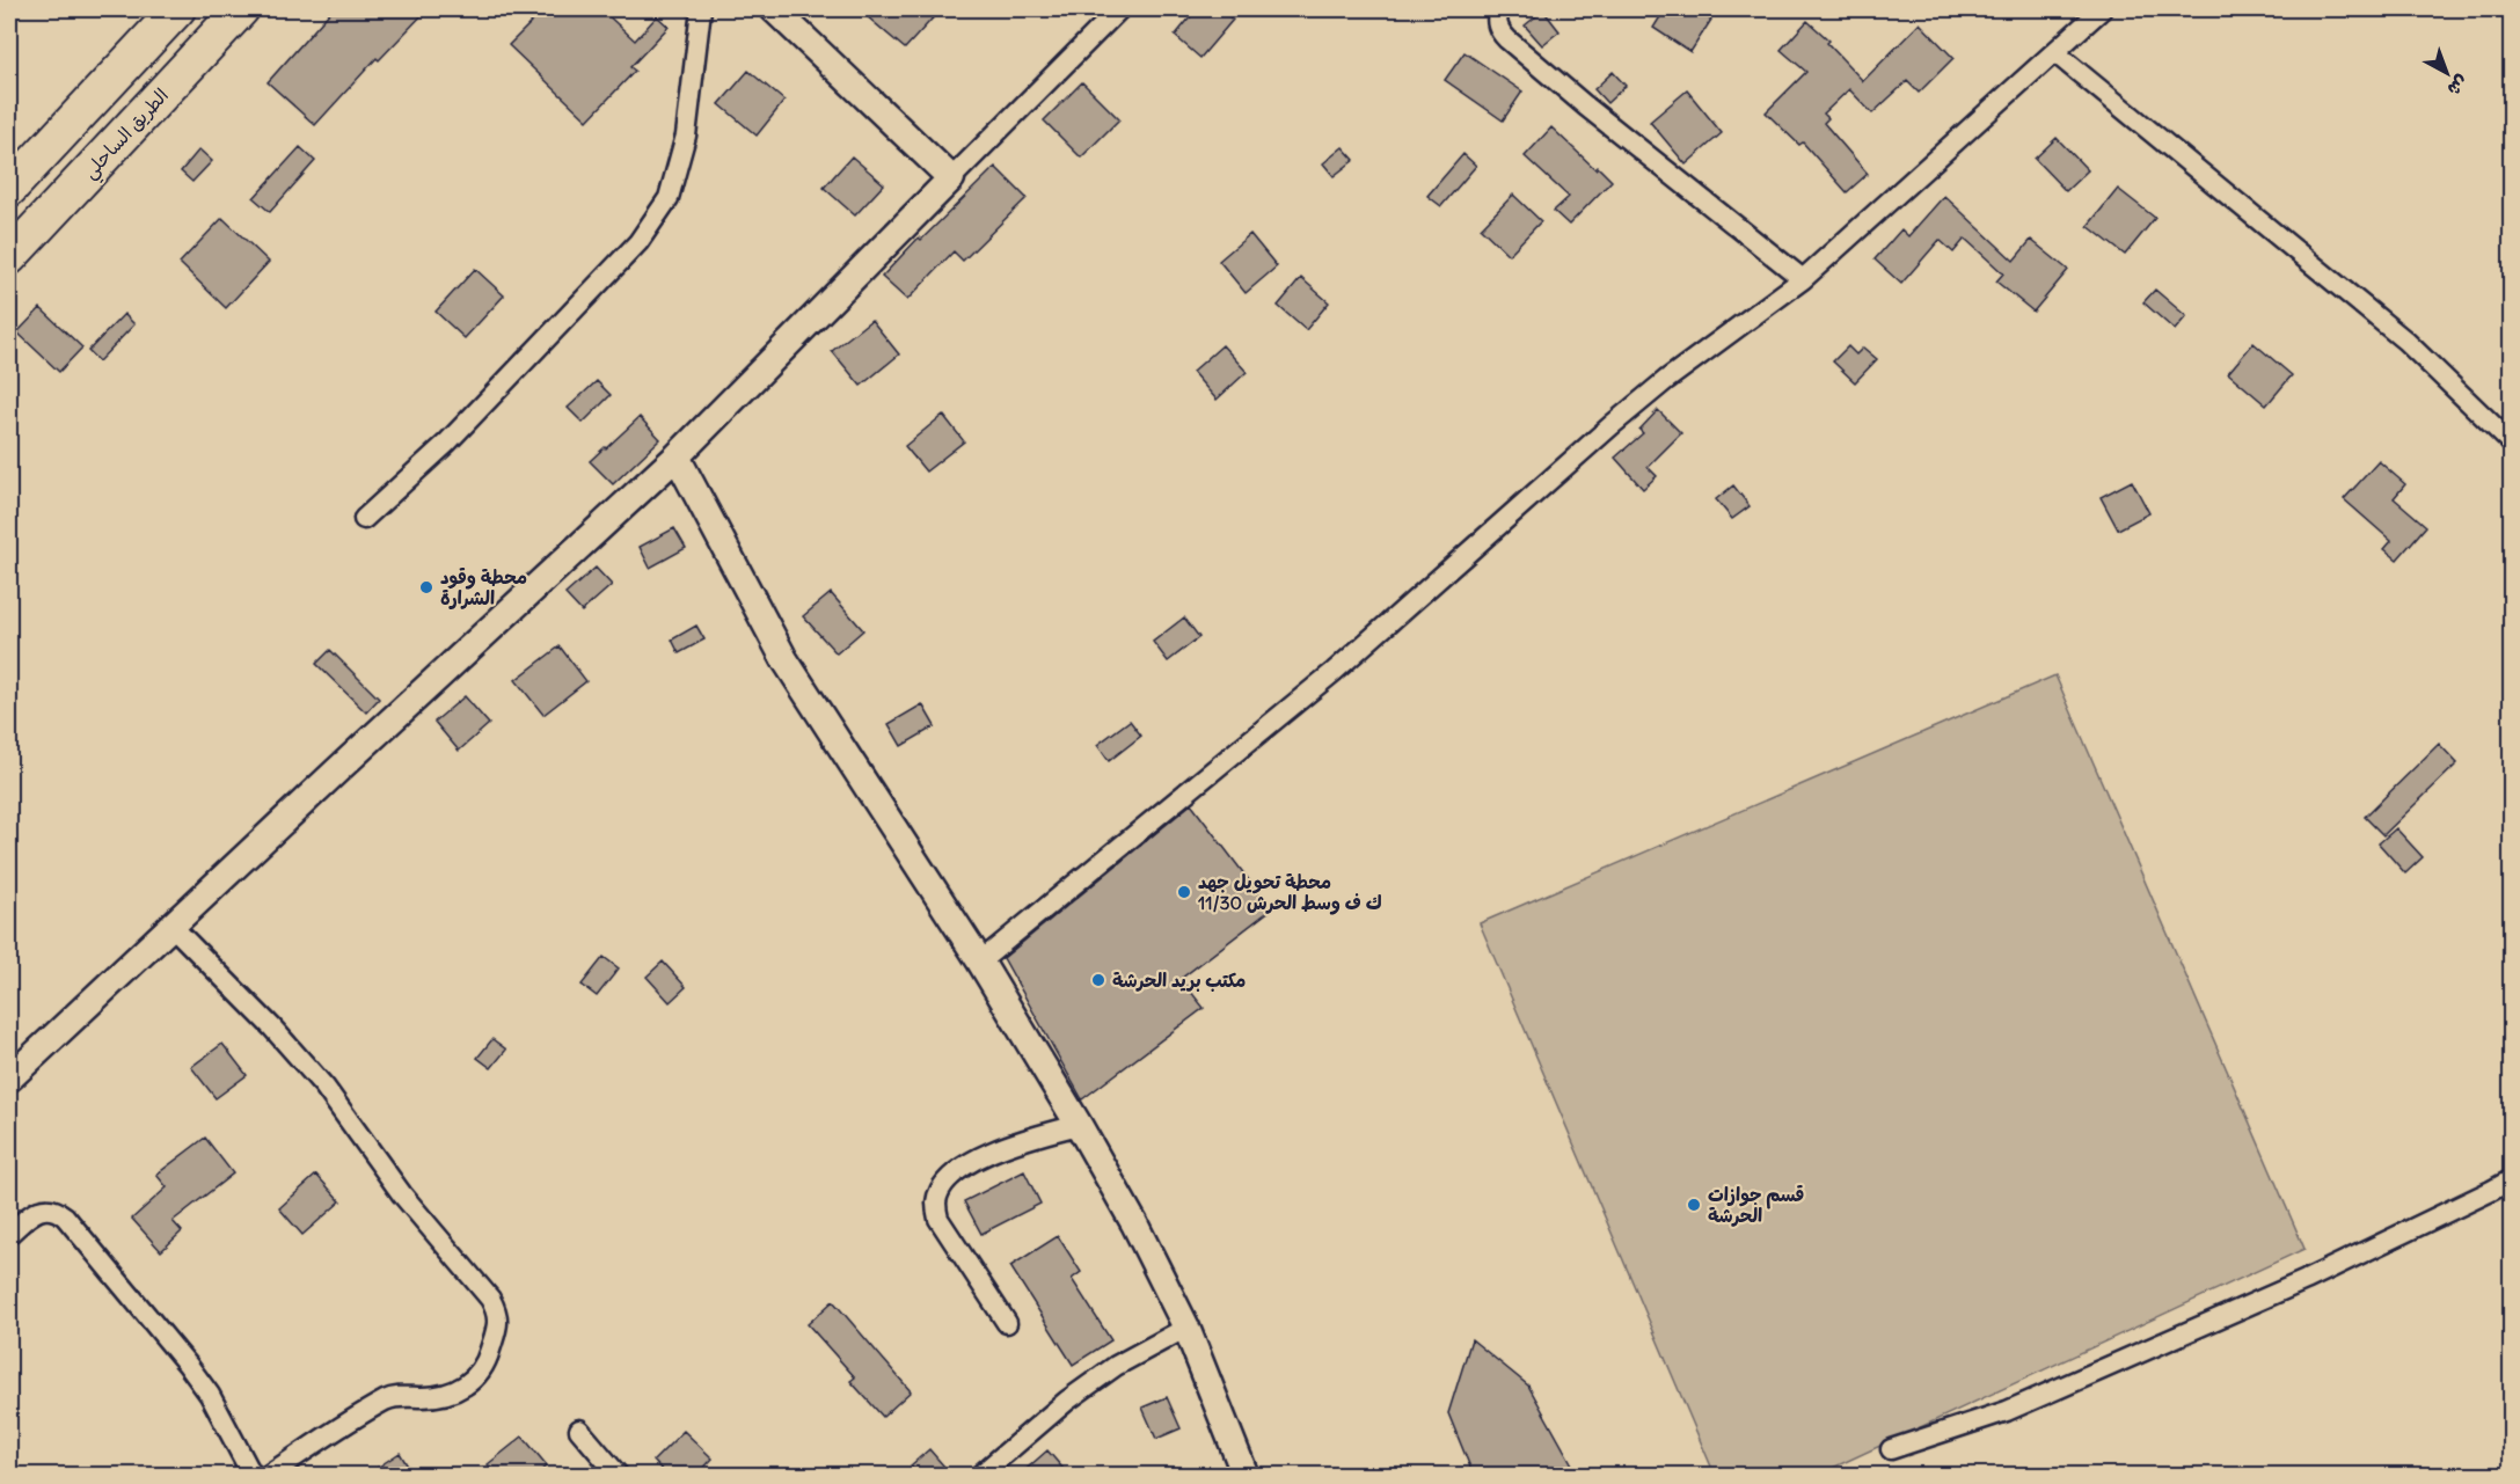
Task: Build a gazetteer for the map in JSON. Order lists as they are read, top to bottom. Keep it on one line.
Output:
{"streets":{"highway":["الطريق الساحلي"]},"places":["محطة وقود الشرارة","محطة تحويل جهد 11/30 ك ف وسط الحرش","مكتب بريد الحرشة","قسم جوازات الحرشة"],"north":"bottom right"}
